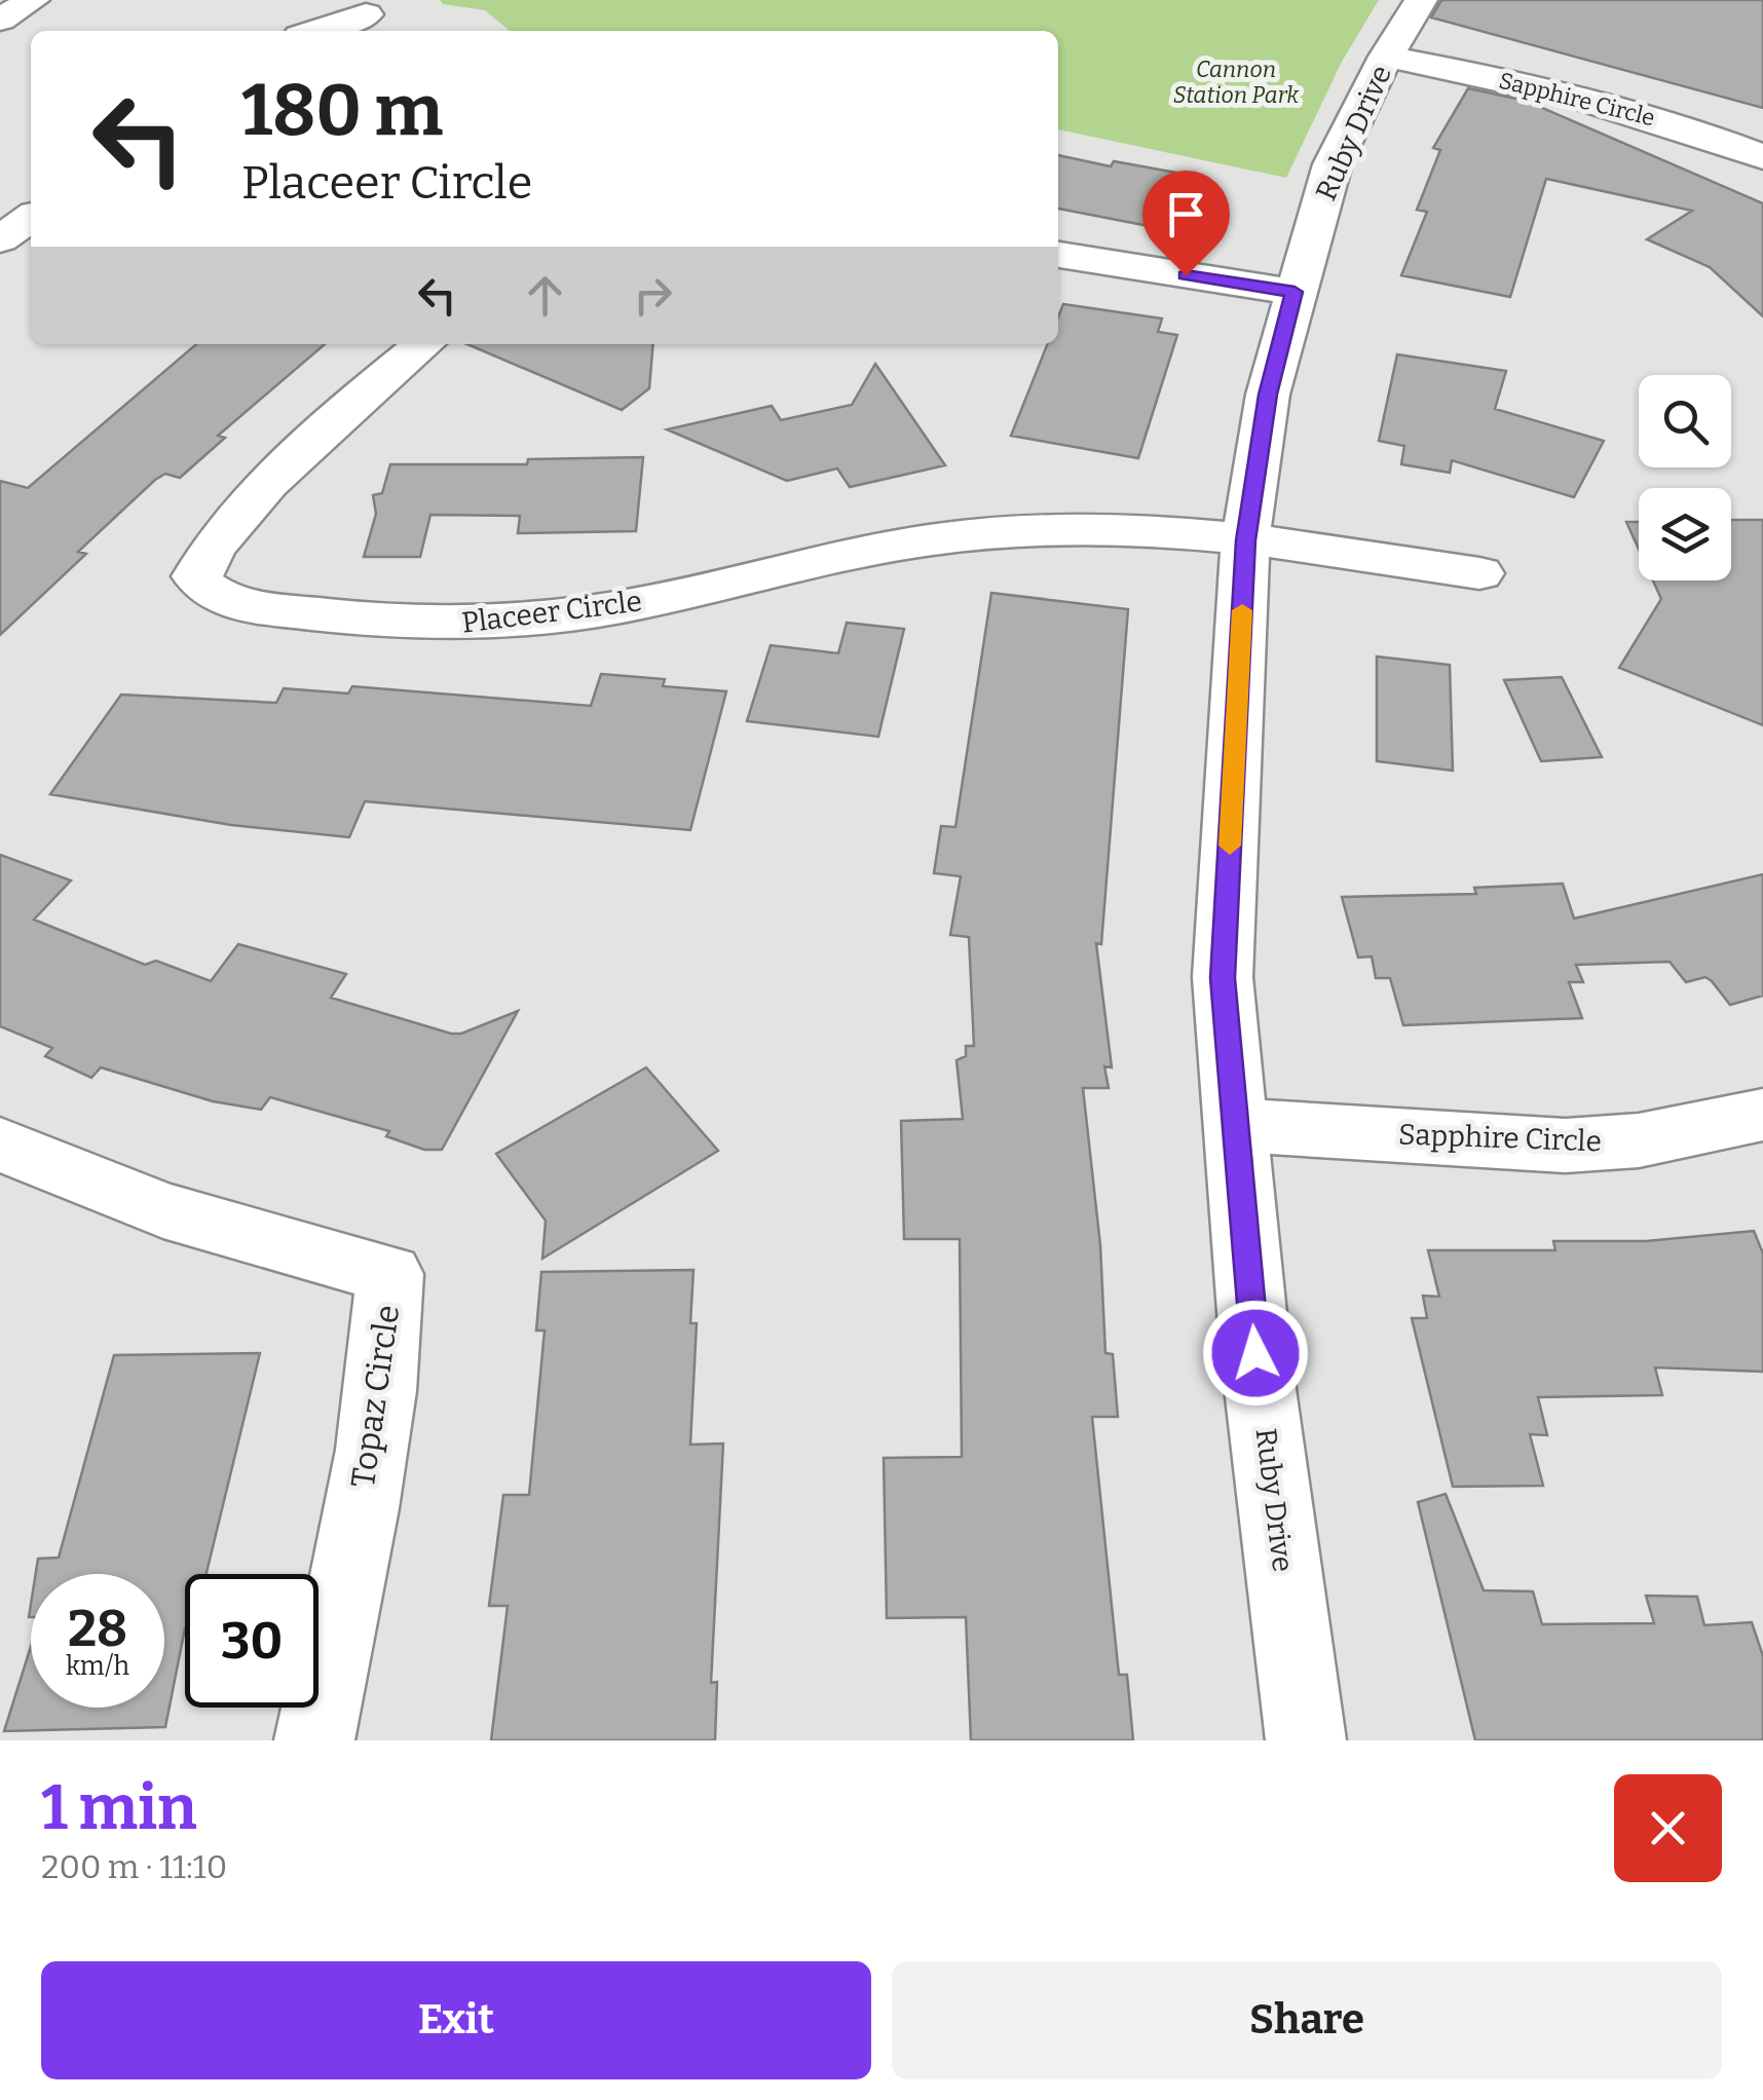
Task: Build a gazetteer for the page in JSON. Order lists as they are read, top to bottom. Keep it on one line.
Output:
{"streets":{"street":["Sapphire Circle","Ruby Drive","Placeer Circle","Topaz Circle"]},"crossings":[["Sapphire Circle","Ruby Drive"],["Ruby Drive","Placeer Circle"]],"parks":["Cannon Station Park"],"page":{"turn":["180 m","Placeer Circle"],"speed":"28 km/h","limit":"30","heading":["1 min","200 m · 11:10"],"buttons":["Exit","Share"]}}
